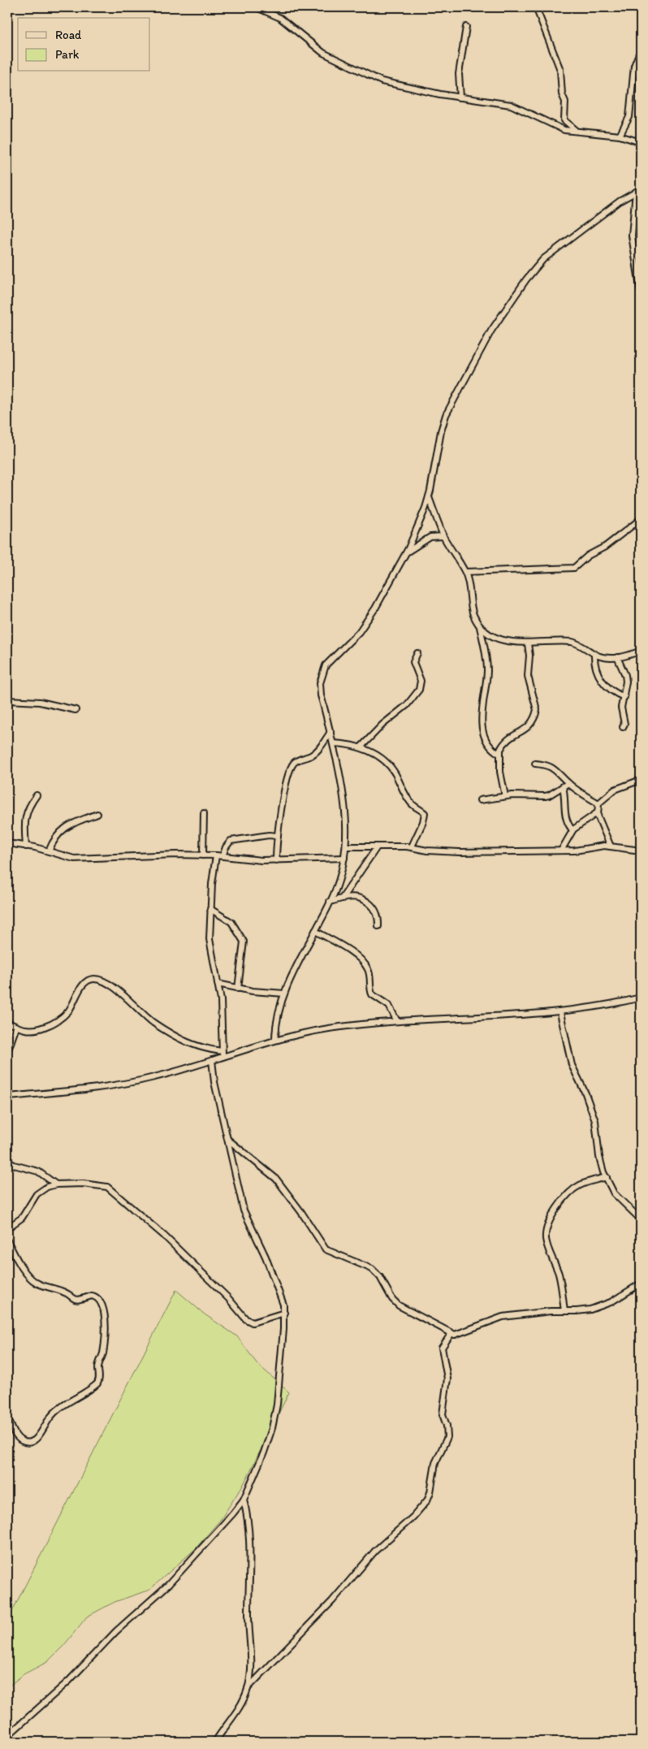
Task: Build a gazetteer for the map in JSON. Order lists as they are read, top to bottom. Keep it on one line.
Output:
{"legend":["Road","Park"]}
